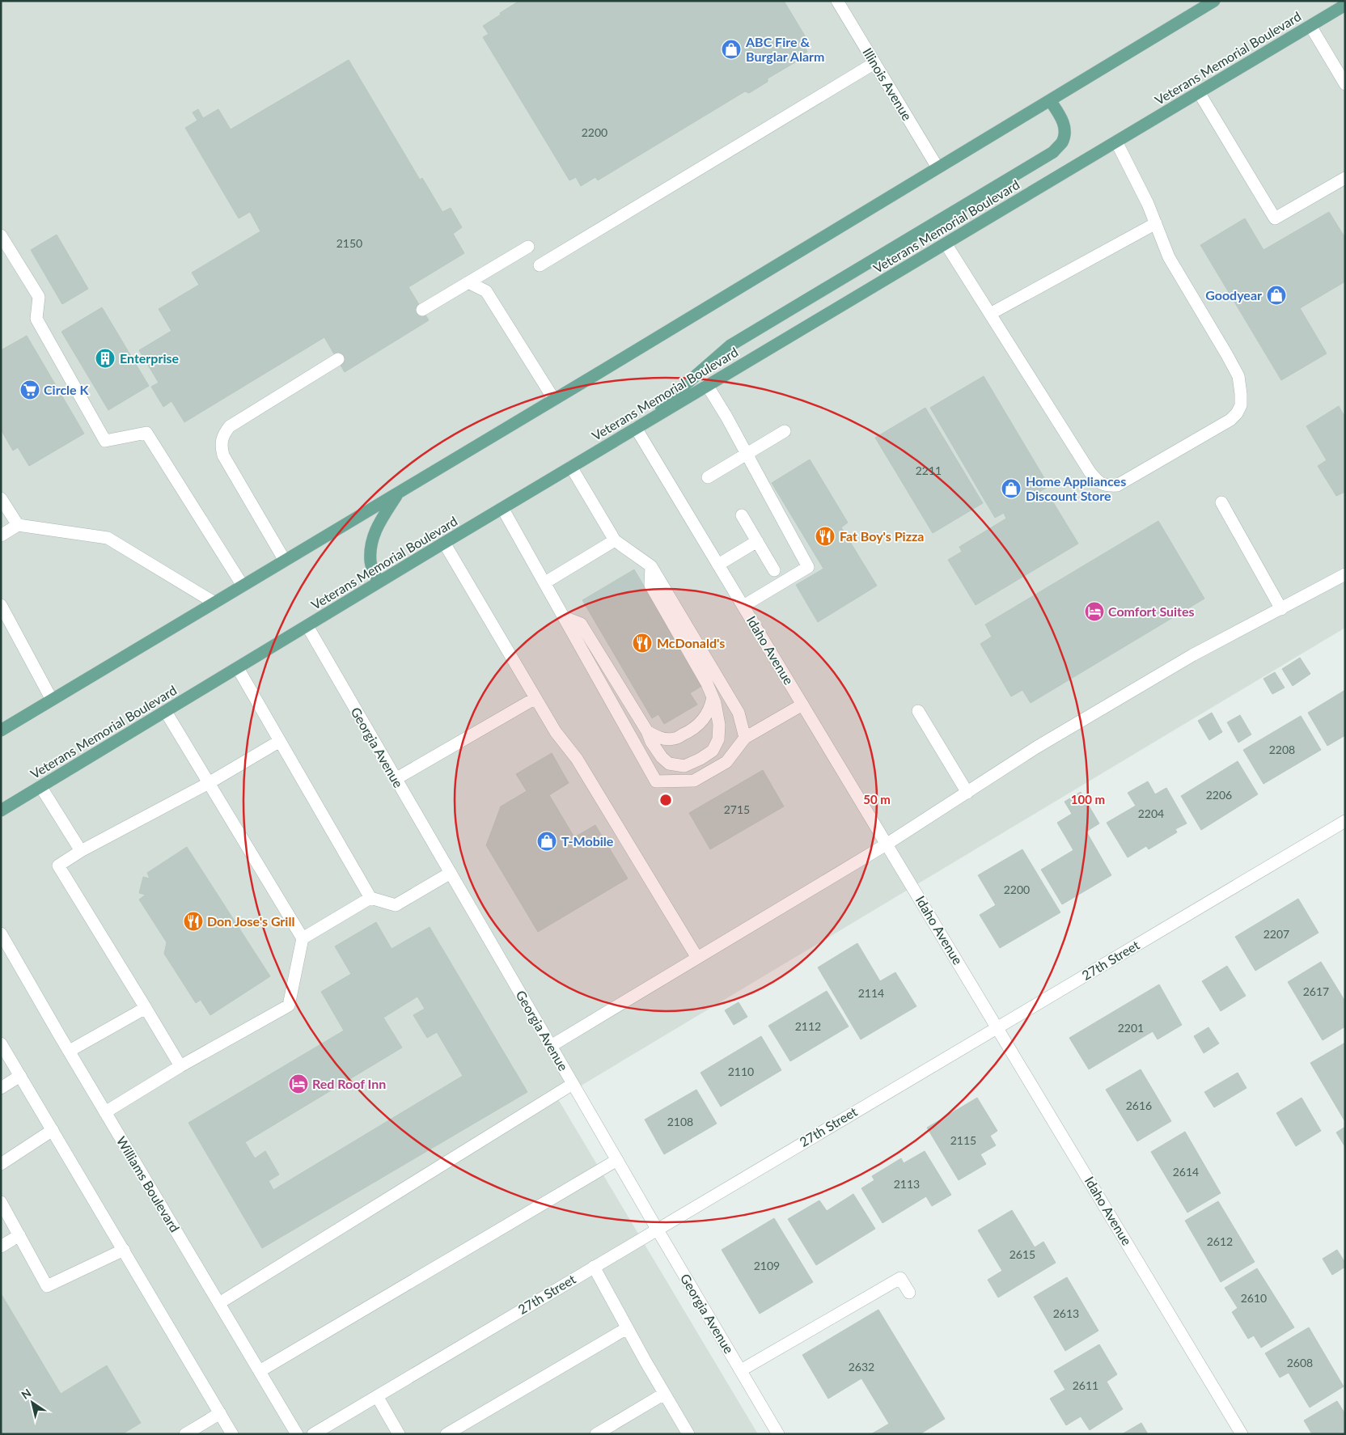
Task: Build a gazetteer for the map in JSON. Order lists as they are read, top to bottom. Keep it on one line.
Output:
{"streets":{"main road":["Veterans Memorial Boulevard"],"street":["Illinois Avenue","Idaho Avenue","Georgia Avenue","27th Street","Williams Boulevard"]},"crossings":[["Veterans Memorial Boulevard","Idaho Avenue"],["Veterans Memorial Boulevard","Georgia Avenue"],["Idaho Avenue","27th Street"],["Georgia Avenue","27th Street"]],"places":{"shop":["ABC Fire & Burglar Alarm","Goodyear","Home Appliances Discount Store","T-Mobile"],"building":["Enterprise"],"supermarket":["Circle K"],"restaurant":["Fat Boy's Pizza","McDonald's","Don Jose's Grill"],"hotel":["Comfort Suites","Red Roof Inn"]},"house_numbers":["2200","2150","2211","2208","2206","2715","2204","2200","2207","2617","2114","2112","2201","2110","2616","2108","2115","2614","2113","2612","2615","2109","2610","2613","2608","2632","2611"],"north":"top left","rings":["50 m","100 m"]}
